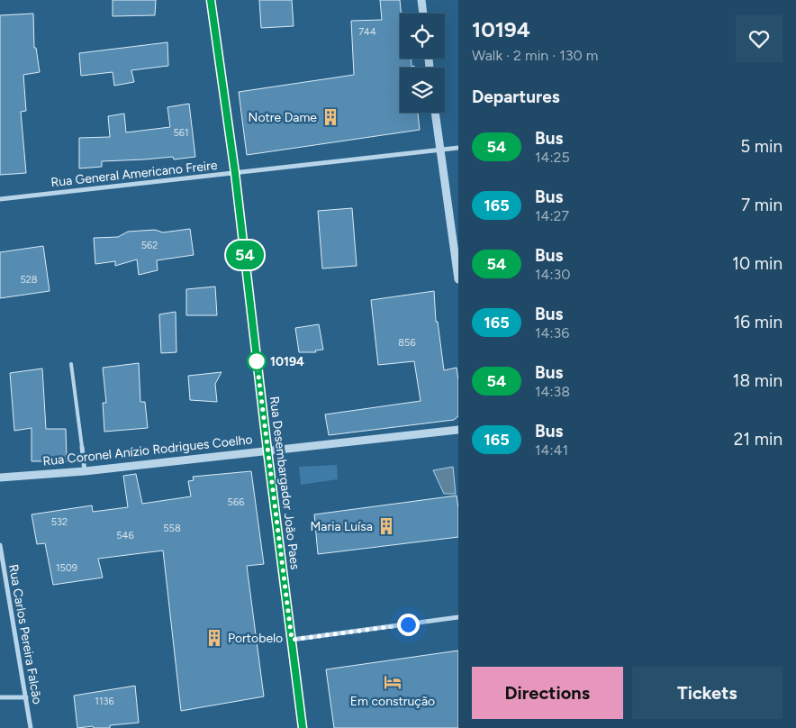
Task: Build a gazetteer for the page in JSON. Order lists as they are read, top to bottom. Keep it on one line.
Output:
{"streets":{"street":["Rua General Americano Freire","Rua Coronel Anízio Rodrigues Coelho","Rua Desembargador João Paes","Rua Carlos Pereira Falcão"]},"crossings":[["Rua General Americano Freire","Rua Desembargador João Paes"],["Rua Coronel Anízio Rodrigues Coelho","Rua Desembargador João Paes"]],"places":{"building":["Notre Dame","Maria Luísa","Portobelo"],"other":["10194"],"hotel":["Em construção"]},"lines":["bus line 54"],"house_numbers":["744","561","562","528","856","566","532","558","546","1509","1136"],"page":{"on_map":"54","heading":[["10194","Walk · 2 min · 130 m"],"Departures"],"list":[{"mark":"54","name":"Bus","note":"14:25","value":"5 min"},{"mark":"165","name":"Bus","note":"14:27","value":"7 min"},{"mark":"54","name":"Bus","note":"14:30","value":"10 min"},{"mark":"165","name":"Bus","note":"14:36","value":"16 min"},{"mark":"54","name":"Bus","note":"14:38","value":"18 min"},{"mark":"165","name":"Bus","note":"14:41","value":"21 min"}],"buttons":["Directions","Tickets"]}}
